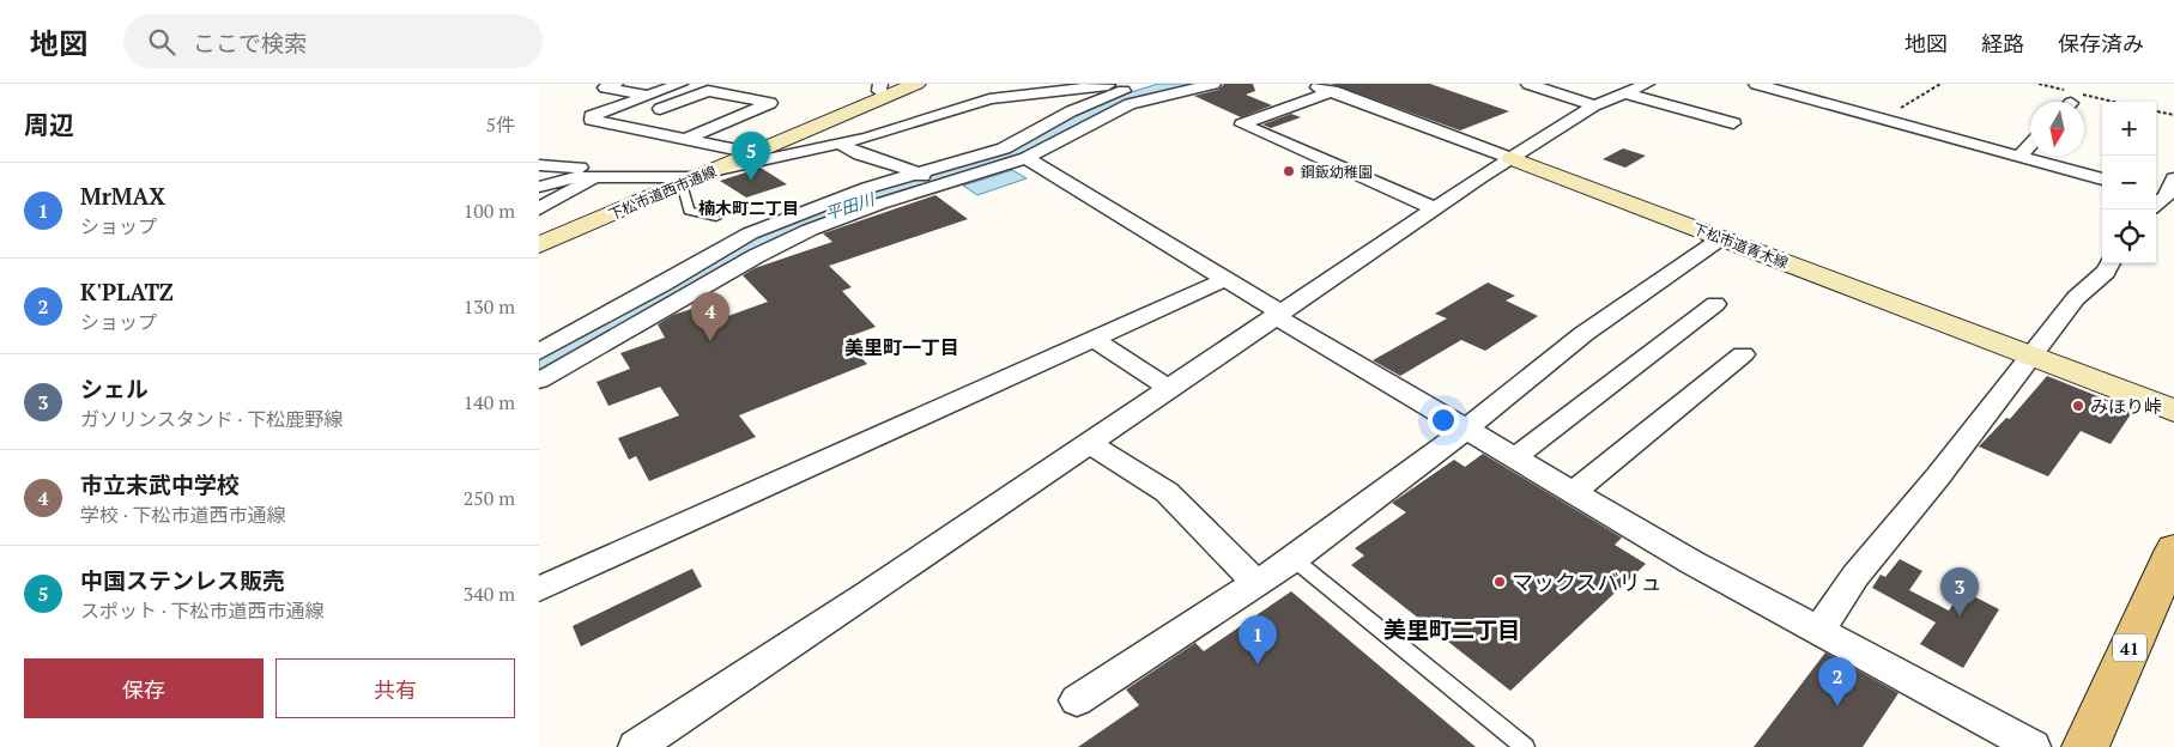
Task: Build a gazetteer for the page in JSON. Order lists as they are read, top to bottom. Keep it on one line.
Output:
{"streets":{"main road":["41"],"street":["下松市道西市通線","下松市道青木線"]},"districts":["楠木町二丁目","美里町一丁目","美里町二丁目"],"water":["平田川"],"places":["鋼鈑幼稚園","みほり峠","マックスバリュ"],"north":"bottom","page":{"header":"地図","search":"ここで検索","nav":["地図","経路","保存済み"],"heading":["周辺","5件"],"map_buttons":["+","−"],"pins":["5","4","3","1","2"],"list":[{"mark":"1","name":"MrMAX","note":"ショップ","value":"100 m"},{"mark":"2","name":"K'PLATZ","note":"ショップ","value":"130 m"},{"mark":"3","name":"シェル","note":"ガソリンスタンド · 下松鹿野線","value":"140 m"},{"mark":"4","name":"市立末武中学校","note":"学校 · 下松市道西市通線","value":"250 m"},{"mark":"5","name":"中国ステンレス販売","note":"スポット · 下松市道西市通線","value":"340 m"}],"buttons":["保存","共有"]}}
